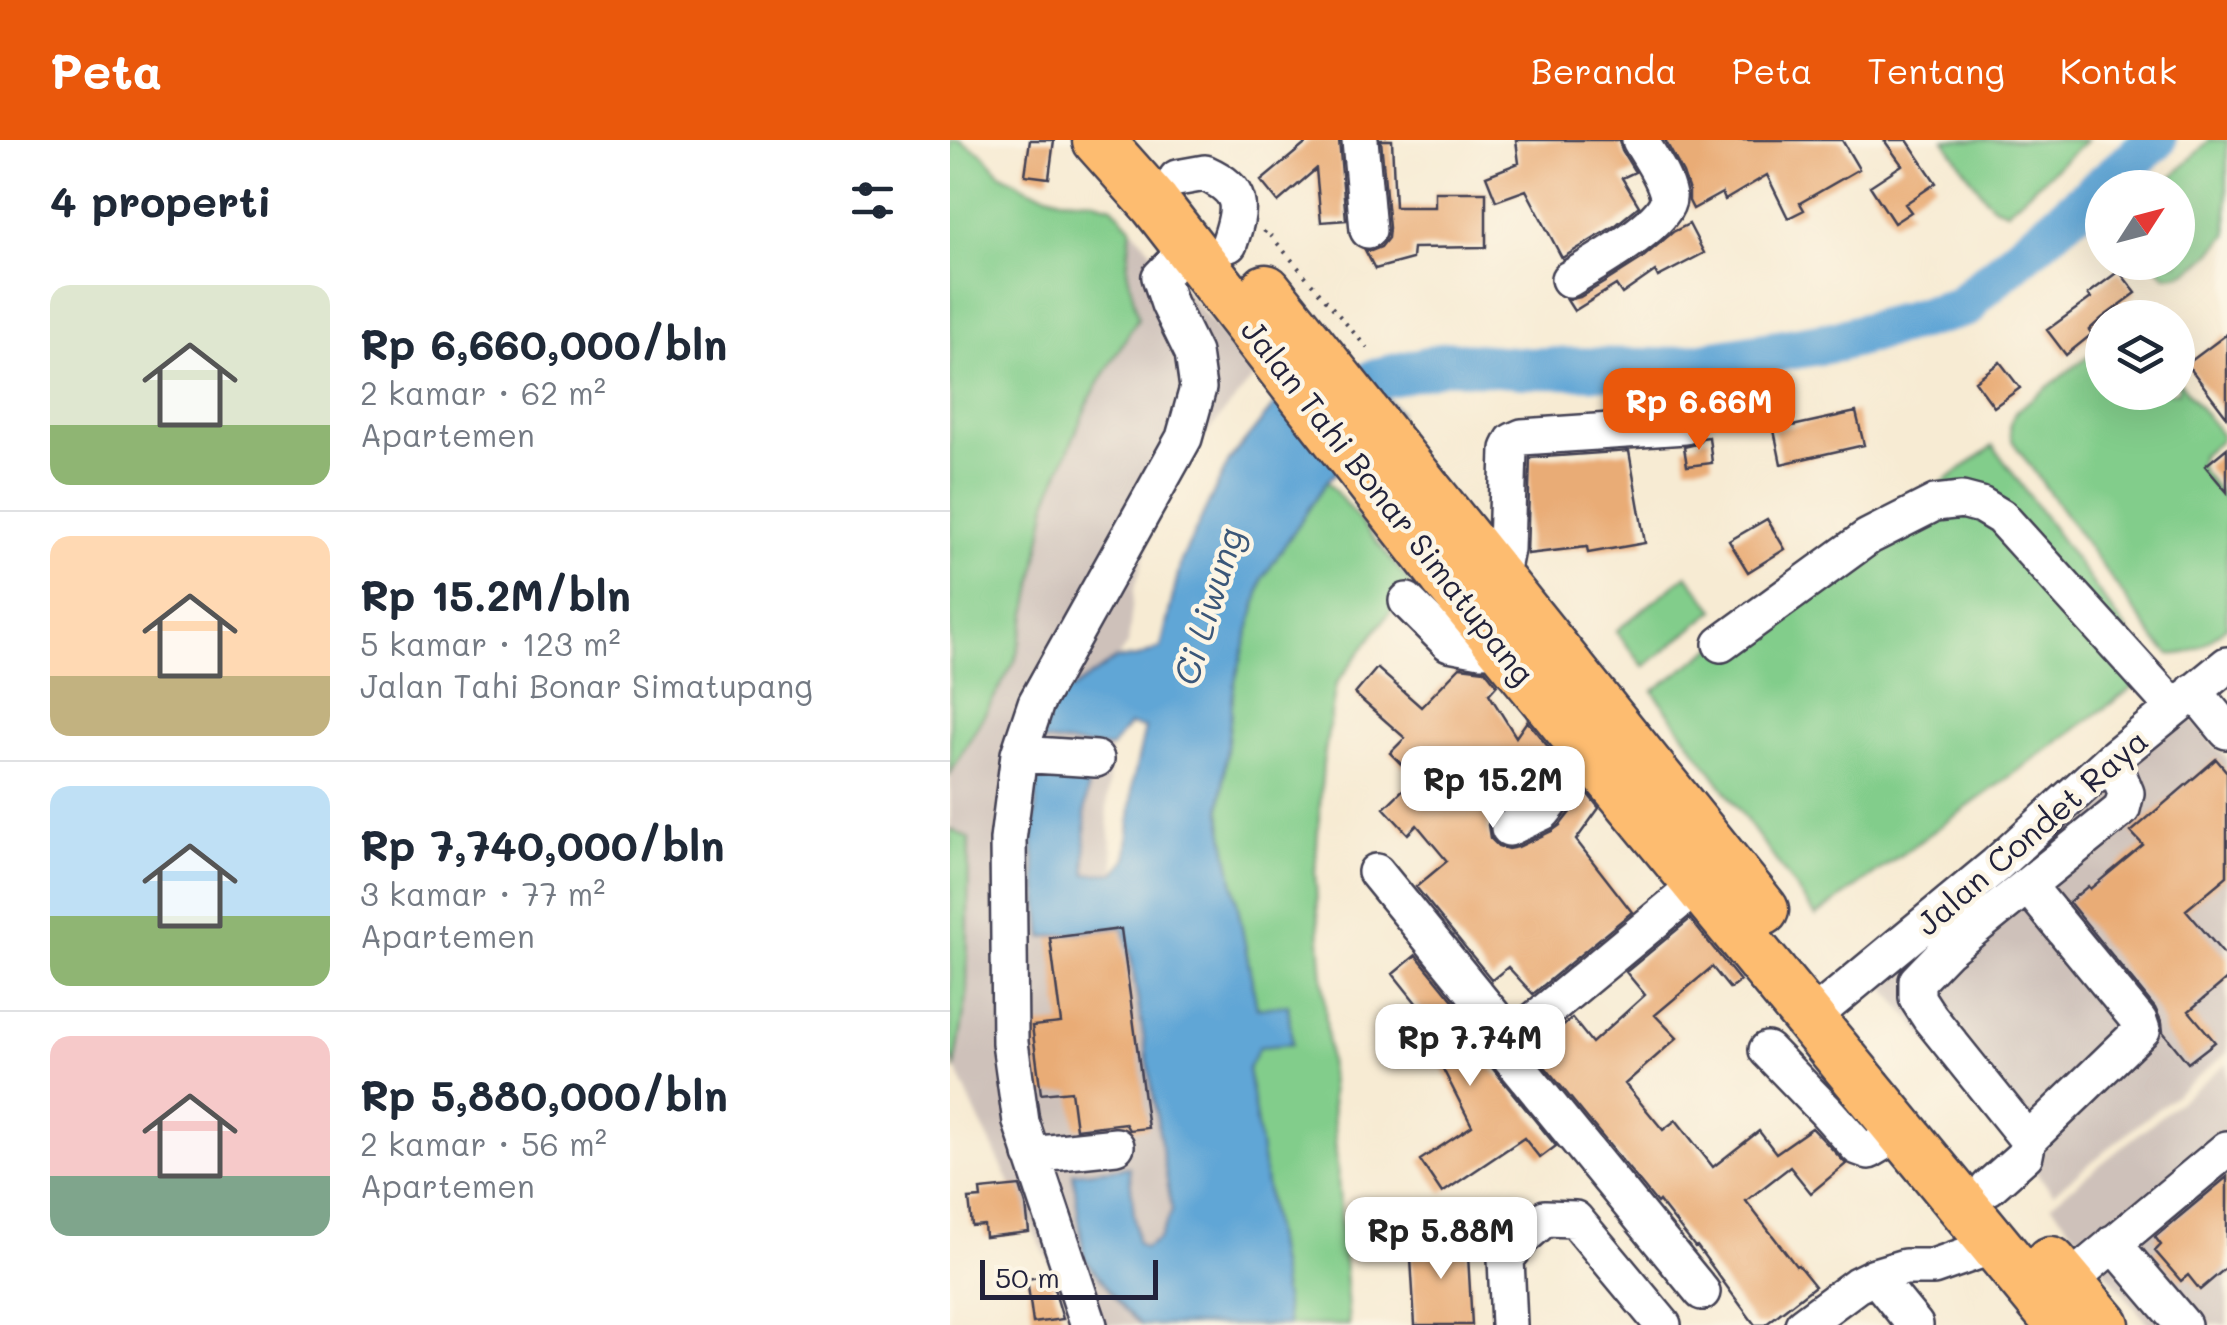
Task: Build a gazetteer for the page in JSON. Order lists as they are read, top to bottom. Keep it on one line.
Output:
{"streets":{"highway":["Jalan Tahi Bonar Simatupang"],"street":["Jalan Condet Raya"]},"crossings":[["Jalan Tahi Bonar Simatupang","Jalan Condet Raya"]],"water":["Ci Liwung"],"scale_bar":"50 m","north":"top right","page":{"header":"Peta","nav":["Beranda","Peta","Tentang","Kontak"],"heading":"4 properti","list":[{"name":"Rp 6,660,000/bln","note":"2 kamar · 62 m² · Apartemen"},{"name":"Rp 15.2M/bln","note":"5 kamar · 123 m² · Jalan Tahi Bonar Simatupang"},{"name":"Rp 7,740,000/bln","note":"3 kamar · 77 m² · Apartemen"},{"name":"Rp 5,880,000/bln","note":"2 kamar · 56 m² · Apartemen"}],"price":["Rp 6.66M","Rp 15.2M","Rp 7.74M","Rp 5.88M"],"scale":"50 m"}}
